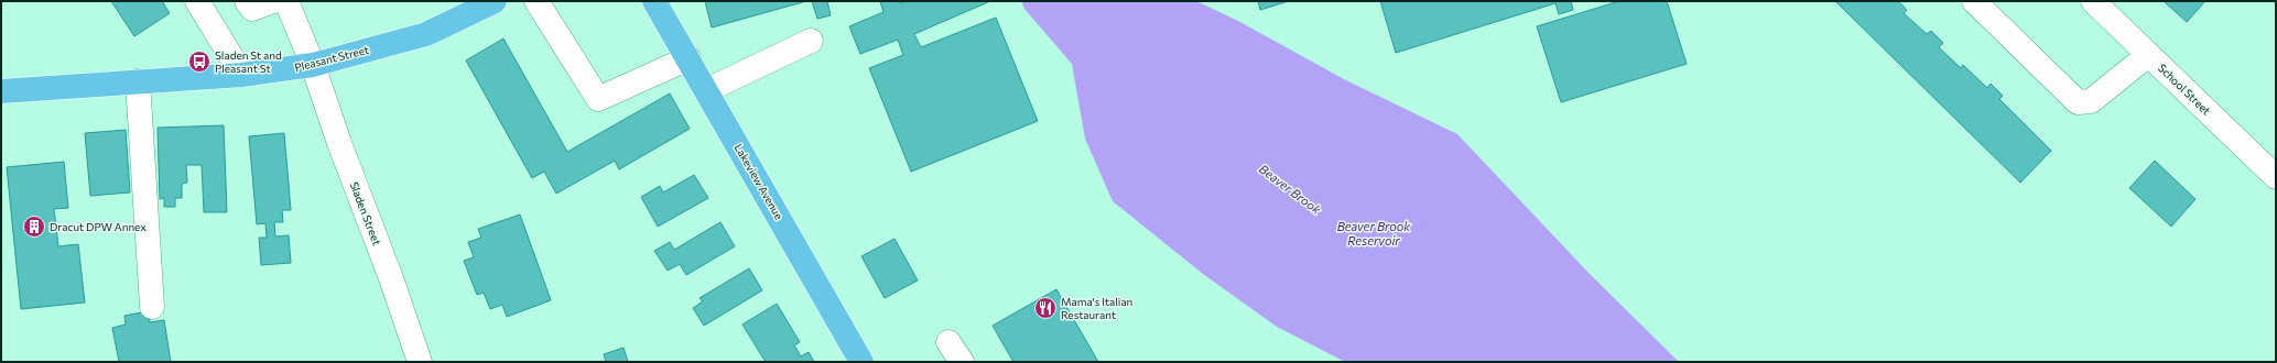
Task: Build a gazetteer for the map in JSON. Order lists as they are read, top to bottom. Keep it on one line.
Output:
{"streets":{"main road":["Pleasant Street","Lakeview Avenue"],"street":["School Street","Sladen Street"]},"crossings":[["Pleasant Street","Sladen Street"]],"water":["Beaver Brook","Beaver Brook Reservoir"],"places":{"bus stop":["Sladen St and Pleasant St"],"building":["Dracut DPW Annex"],"restaurant":["Mama's Italian Restaurant"]}}
